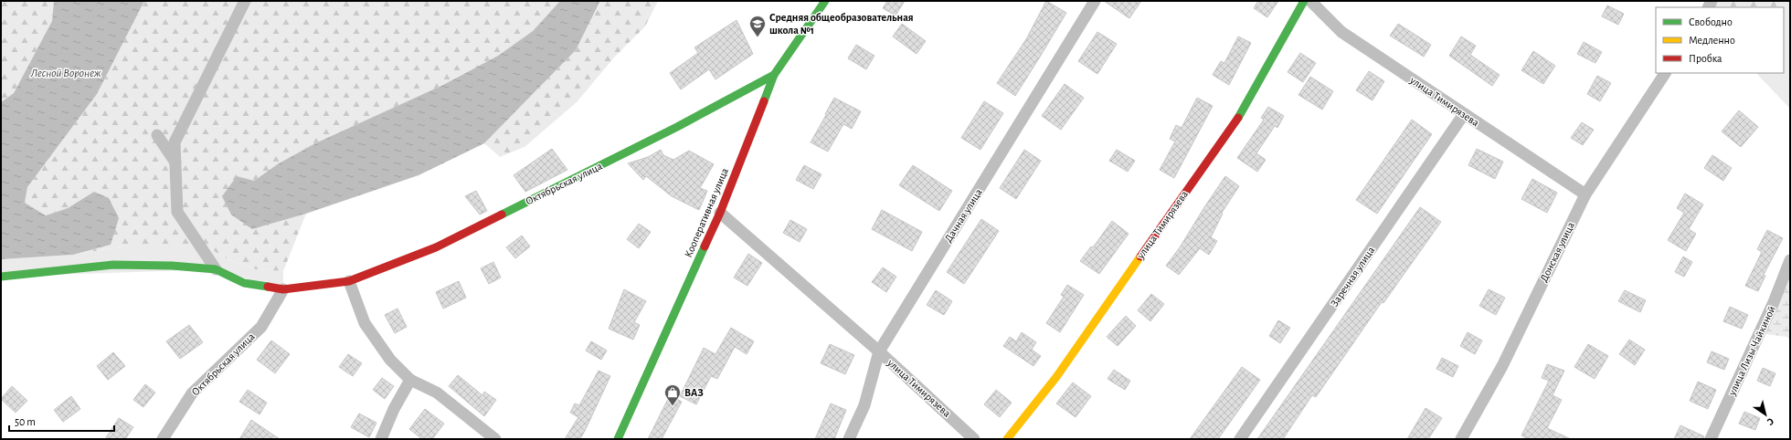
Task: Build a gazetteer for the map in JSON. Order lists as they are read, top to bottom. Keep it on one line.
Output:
{"streets":{"street":["улица Тимирязева","Октябрьская улица","Кооперативная улица","Дачная улица","Донская улица","Заречная улица","улица Лизы Чайкиной"]},"crossings":[["улица Тимирязева","Кооперативная улица"],["улица Тимирязева","Дачная улица"],["улица Тимирязева","Донская улица"],["улица Тимирязева","Заречная улица"],["Октябрьская улица","Кооперативная улица"]],"water":["Лесной Воронеж"],"places":{"school or university":["Средняя общеобразовательная школа №1"],"shop":["ВАЗ"]},"legend":["Свободно","Медленно","Пробка"],"scale_bar":"50 m","north":"bottom right"}
